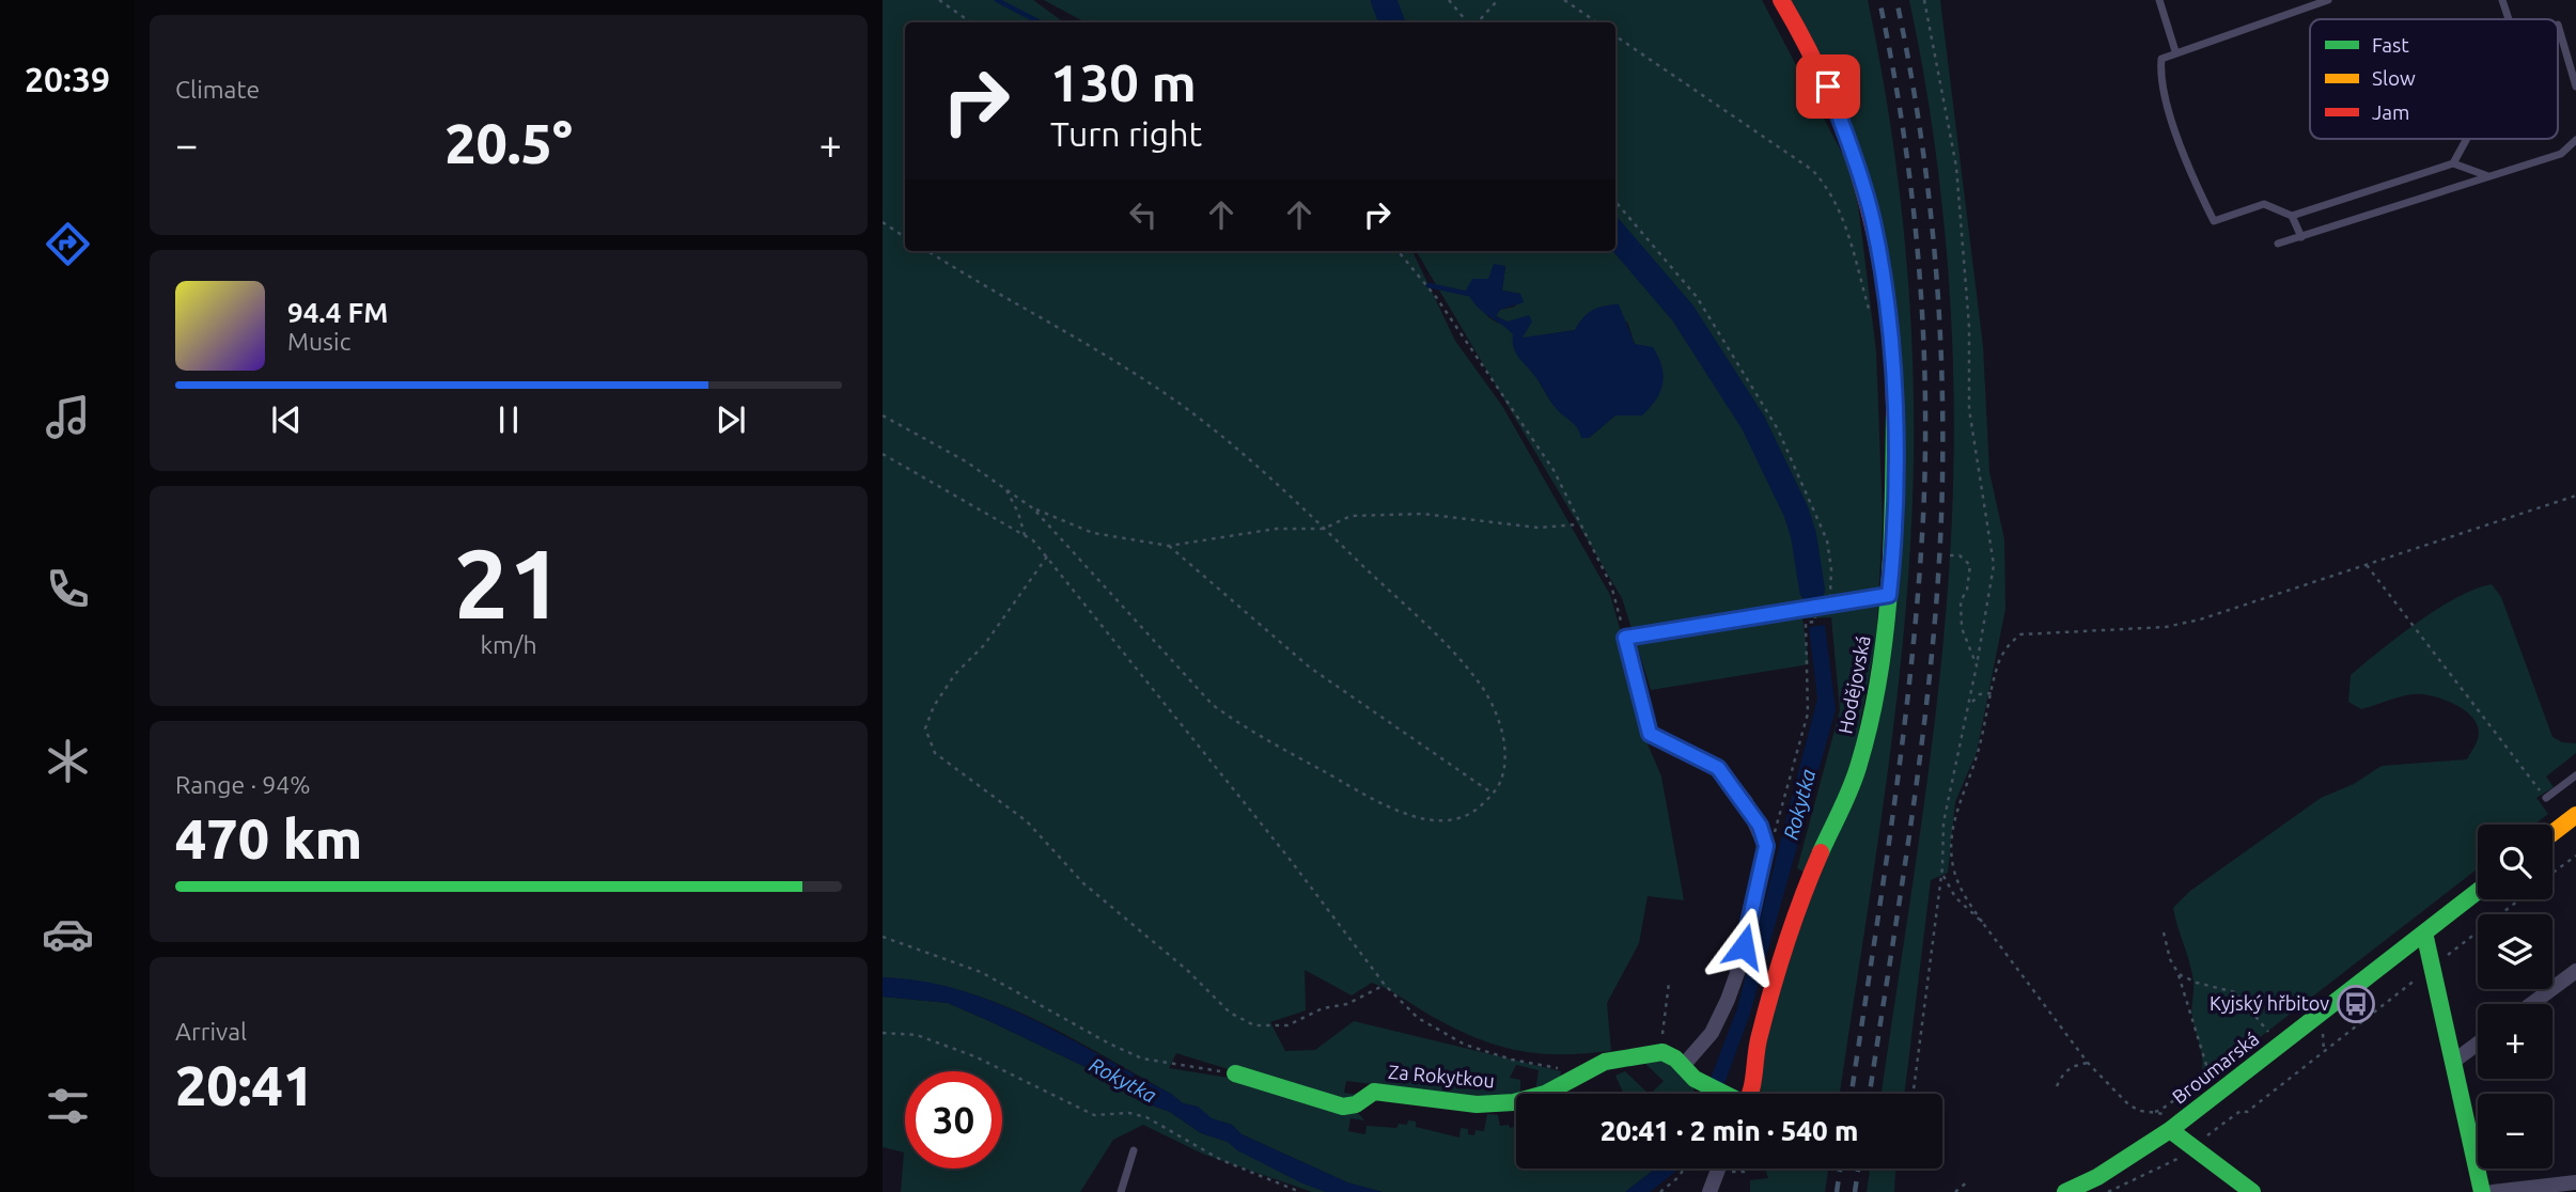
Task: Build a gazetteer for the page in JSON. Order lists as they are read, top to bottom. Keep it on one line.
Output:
{"streets":{"street":["Hodějovská","Broumarská","Za Rokytkou"]},"water":["Rokytka"],"places":{"bus stop":["Kyjský hřbitov"]},"legend":["Fast","Slow","Jam"],"page":{"tabs":"20:39","tile":["Climate",["21","km/h"],["Range · 94%","470 km"],["Arrival","20:41"]],"turn":["130 m","Turn right"],"heat":["−","20.5°","+"],"song":["94.4 FM","Music"],"map_buttons":["+","−"],"limit":"30","trip":"20:41 · 2 min · 540 m"}}
